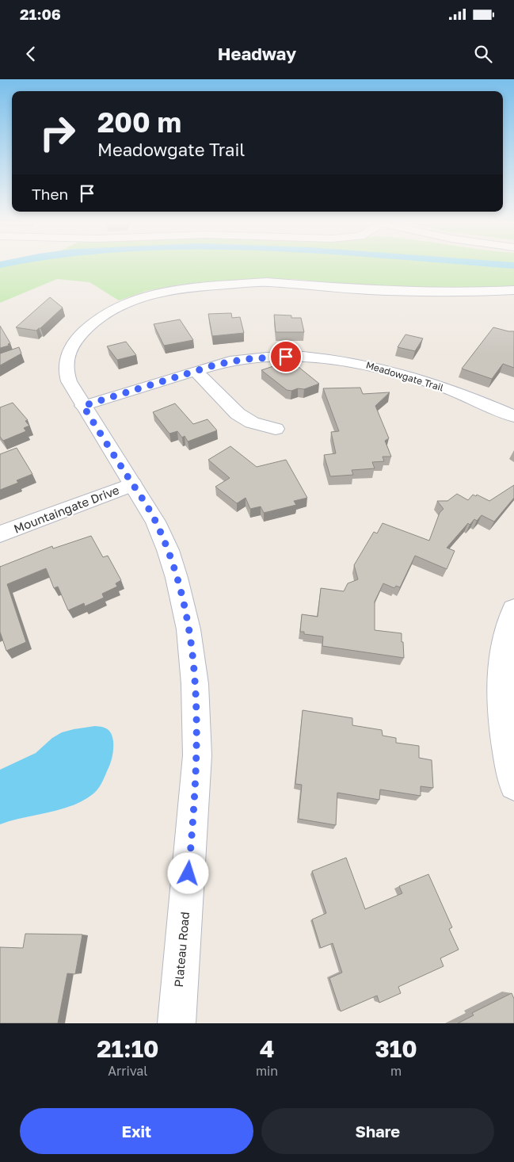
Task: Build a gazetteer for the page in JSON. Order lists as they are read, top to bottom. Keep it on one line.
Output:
{"streets":{"street":["Meadowgate Trail","Mountaingate Drive","Plateau Road"]},"crossings":[["Meadowgate Trail","Plateau Road"],["Mountaingate Drive","Plateau Road"]],"page":{"status":"21:06","header":"Headway","turn":["200 m","Meadowgate Trail"],"then":"Then","eta":["21:10","Arrival","4","min","310","m"],"buttons":["Exit","Share"]}}
